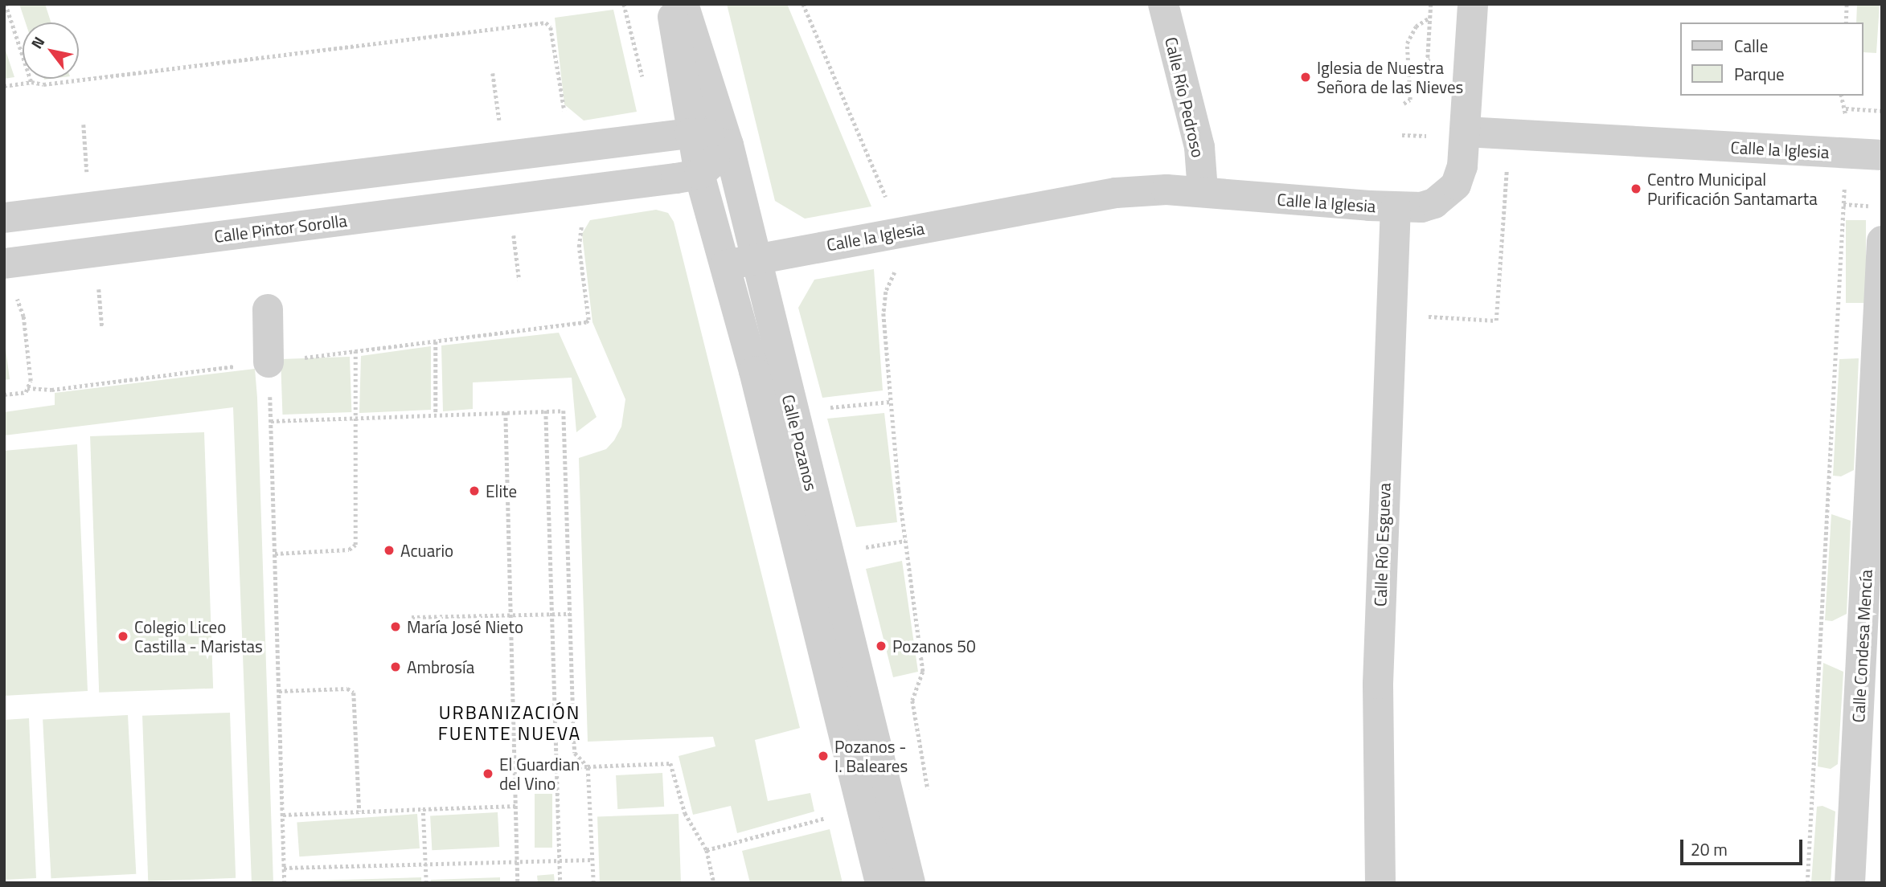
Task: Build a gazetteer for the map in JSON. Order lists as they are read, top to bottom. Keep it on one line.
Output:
{"streets":{"street":["Calle Río Pedroso","Calle la Iglesia","Calle Pintor Sorolla","Calle Pozanos","Calle Río Esgueva","Calle Condesa Mencía"]},"crossings":[["Calle Río Pedroso","Calle la Iglesia"],["Calle la Iglesia","Calle Pozanos"],["Calle la Iglesia","Calle Río Esgueva"],["Calle Pintor Sorolla","Calle Pozanos"]],"districts":["URBANIZACIÓN FUENTE NUEVA"],"places":["Iglesia de Nuestra Señora de las Nieves","Centro Municipal Purificación Santamarta","Elite","Acuario","María José Nieto","Colegio Liceo Castilla - Maristas","Pozanos 50","Ambrosía","Pozanos - I. Baleares","El Guardian del Vino"],"legend":["Calle","Parque"],"scale_bar":"20 m","north":"top left"}
